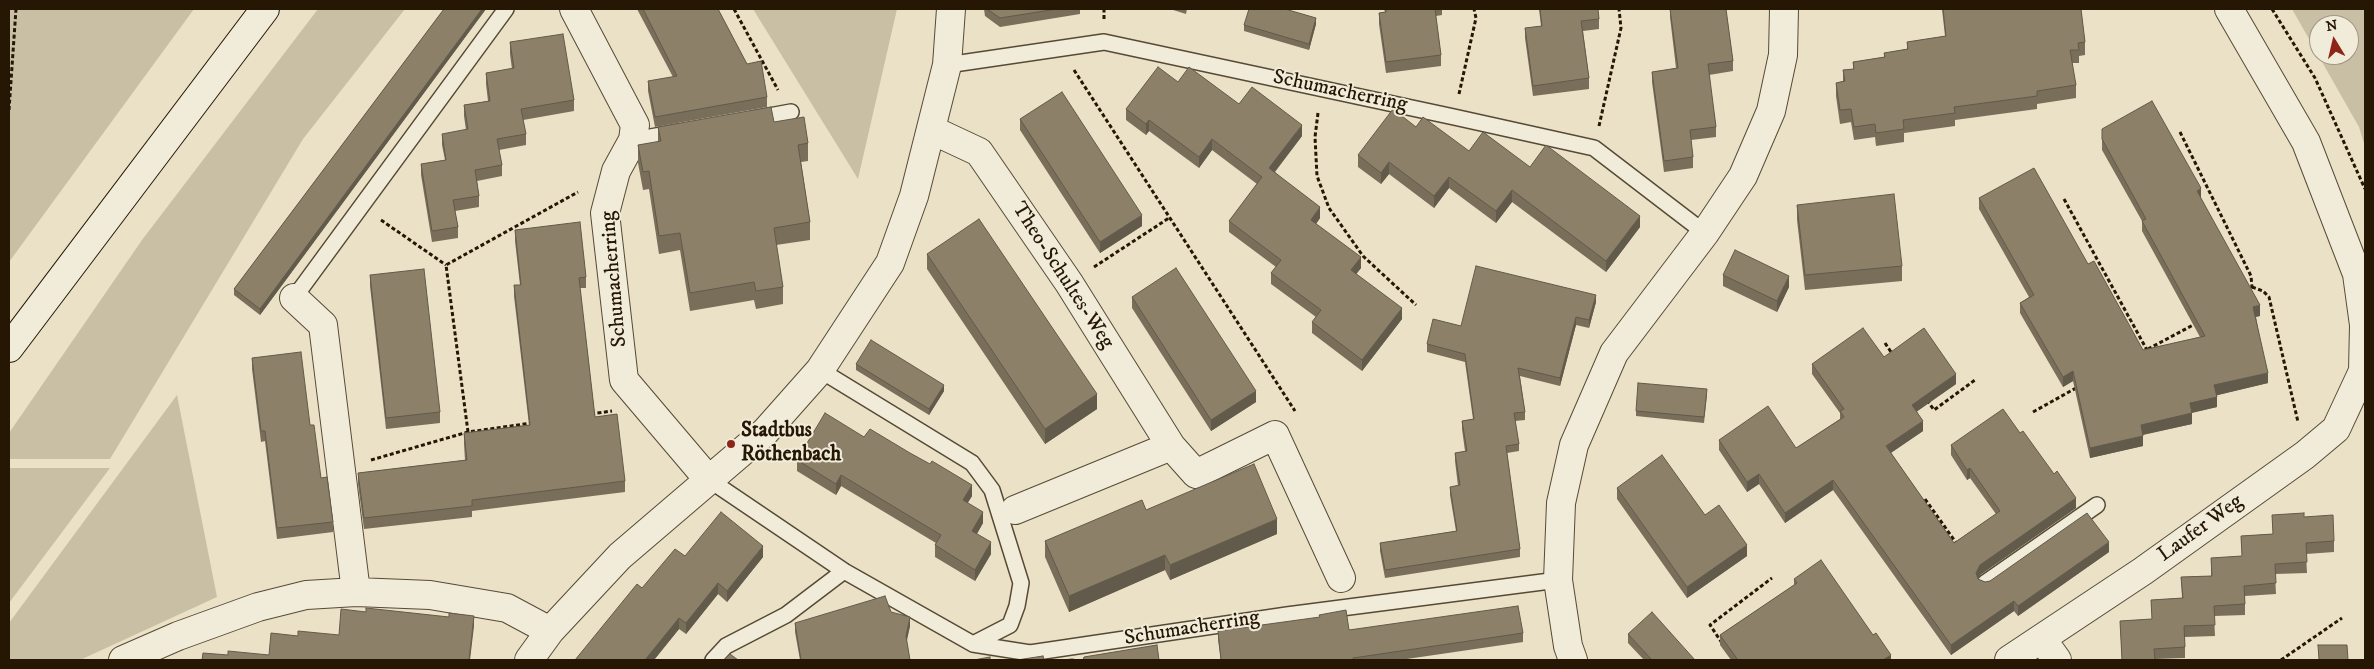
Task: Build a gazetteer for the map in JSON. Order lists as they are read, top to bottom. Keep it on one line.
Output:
{"streets":{"street":["Schumacherring","Theo-Schultes-Weg","Laufer Weg"]},"places":["Stadtbus Röthenbach"],"north":"top"}
